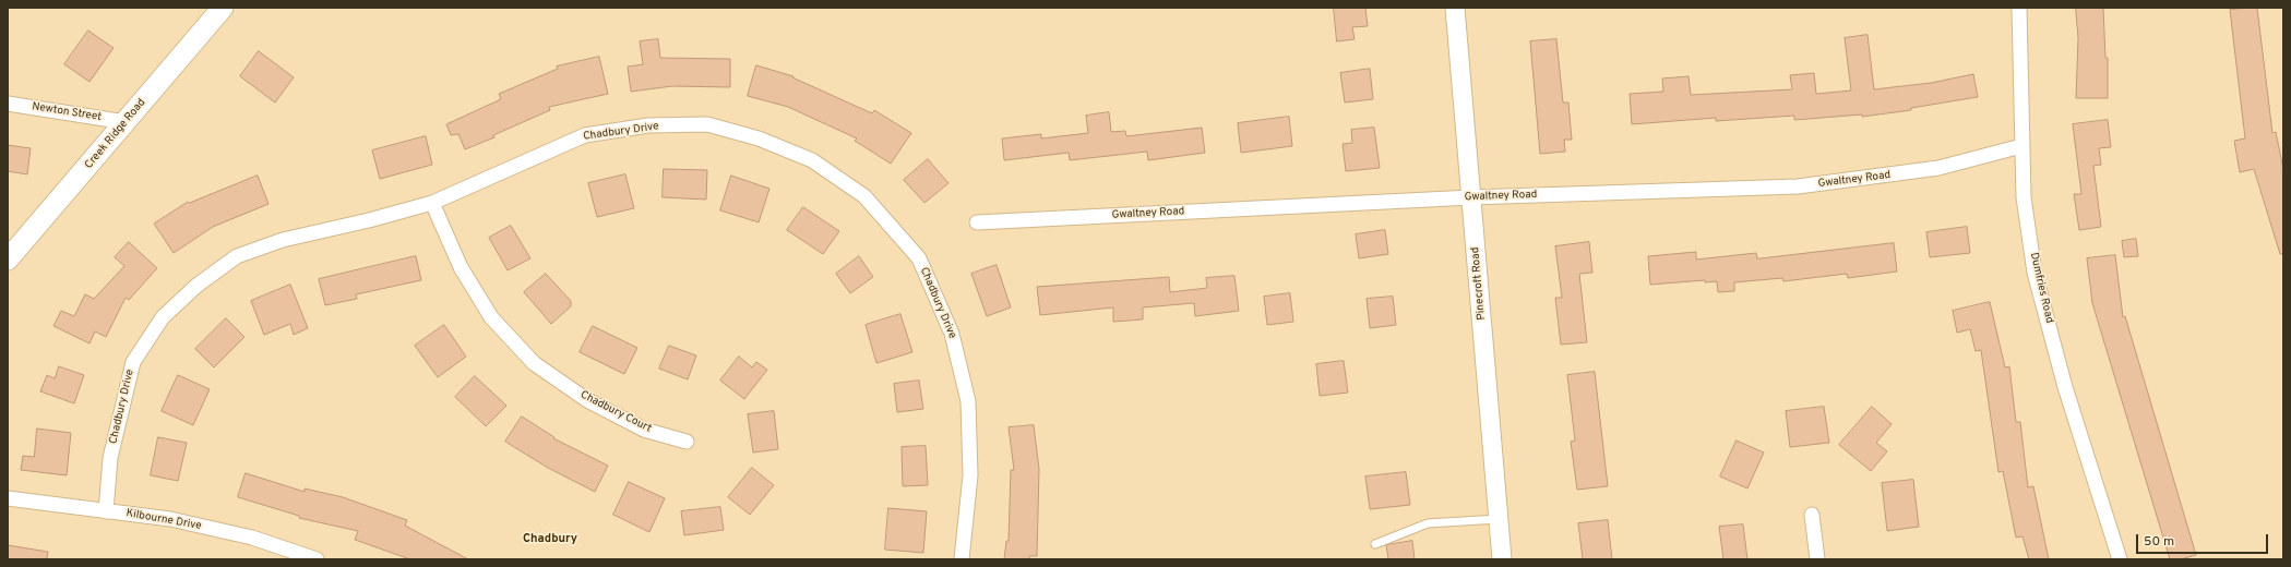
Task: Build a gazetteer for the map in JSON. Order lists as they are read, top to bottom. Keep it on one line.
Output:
{"streets":{"main road":["Creek Ridge Road"],"street":["Newton Street","Chadbury Drive","Gwaltney Road","Pinecroft Road","Dumfries Road","Chadbury Court","Kilbourne Drive"]},"crossings":[["Newton Street","Creek Ridge Road"],["Chadbury Drive","Chadbury Court"],["Chadbury Drive","Kilbourne Drive"],["Gwaltney Road","Pinecroft Road"],["Gwaltney Road","Dumfries Road"]],"districts":["Chadbury"],"scale_bar":"50 m"}
